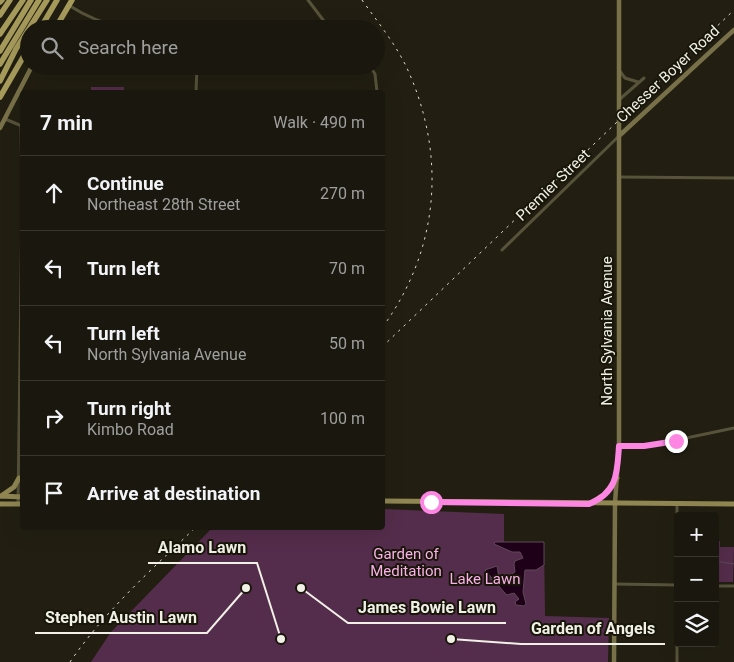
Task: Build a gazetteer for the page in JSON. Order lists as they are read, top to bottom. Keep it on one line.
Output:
{"streets":{"main road":["Chesser Boyer Road","North Sylvania Avenue"],"street":["Premier Street"]},"crossings":[["Chesser Boyer Road","Premier Street"],["Chesser Boyer Road","North Sylvania Avenue"],["Premier Street","North Sylvania Avenue"]],"parks":["Garden of Meditation","Lake Lawn"],"places":["Stephen Austin Lawn","James Bowie Lawn","Alamo Lawn","Garden of Angels"],"page":{"search":"Search here","heading":["7 min","Walk · 490 m"],"list":[["Continue","Northeast 28th Street","270 m"],["Turn left","70 m"],["Turn left","North Sylvania Avenue","50 m"],["Turn right","Kimbo Road","100 m"],"Arrive at destination"],"map_buttons":["+","−"]}}
